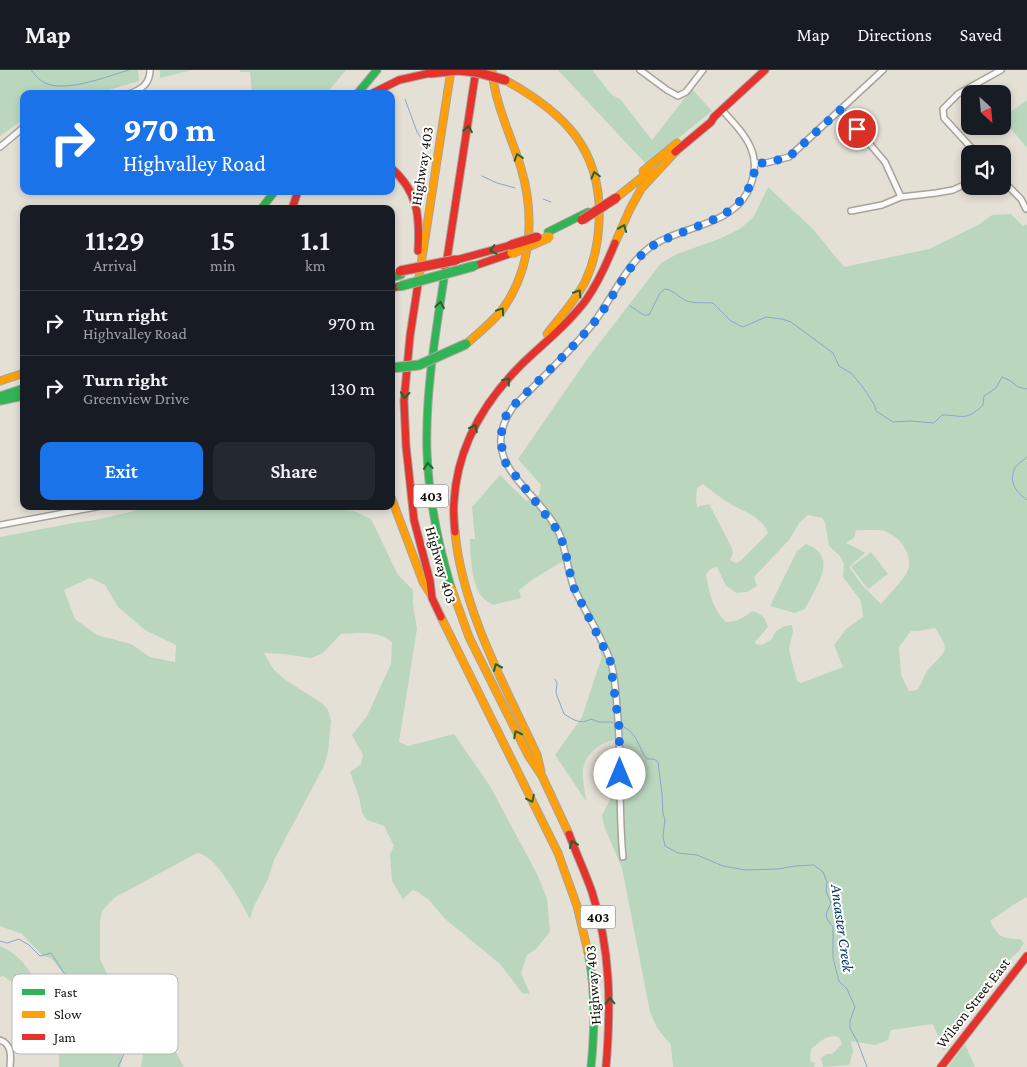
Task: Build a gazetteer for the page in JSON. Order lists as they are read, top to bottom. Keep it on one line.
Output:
{"streets":{"main road":["Highway 403","403","Wilson Street East"]},"water":["Ancaster Creek"],"legend":["Fast","Slow","Jam"],"north":"bottom right","page":{"header":"Map","nav":["Map","Directions","Saved"],"turn":["970 m","Highvalley Road"],"eta":["11:29","Arrival","15","min","1.1","km"],"list":[{"name":"Turn right","note":"Highvalley Road","value":"970 m"},{"name":"Turn right","note":"Greenview Drive","value":"130 m"}],"buttons":["Exit","Share"]}}
